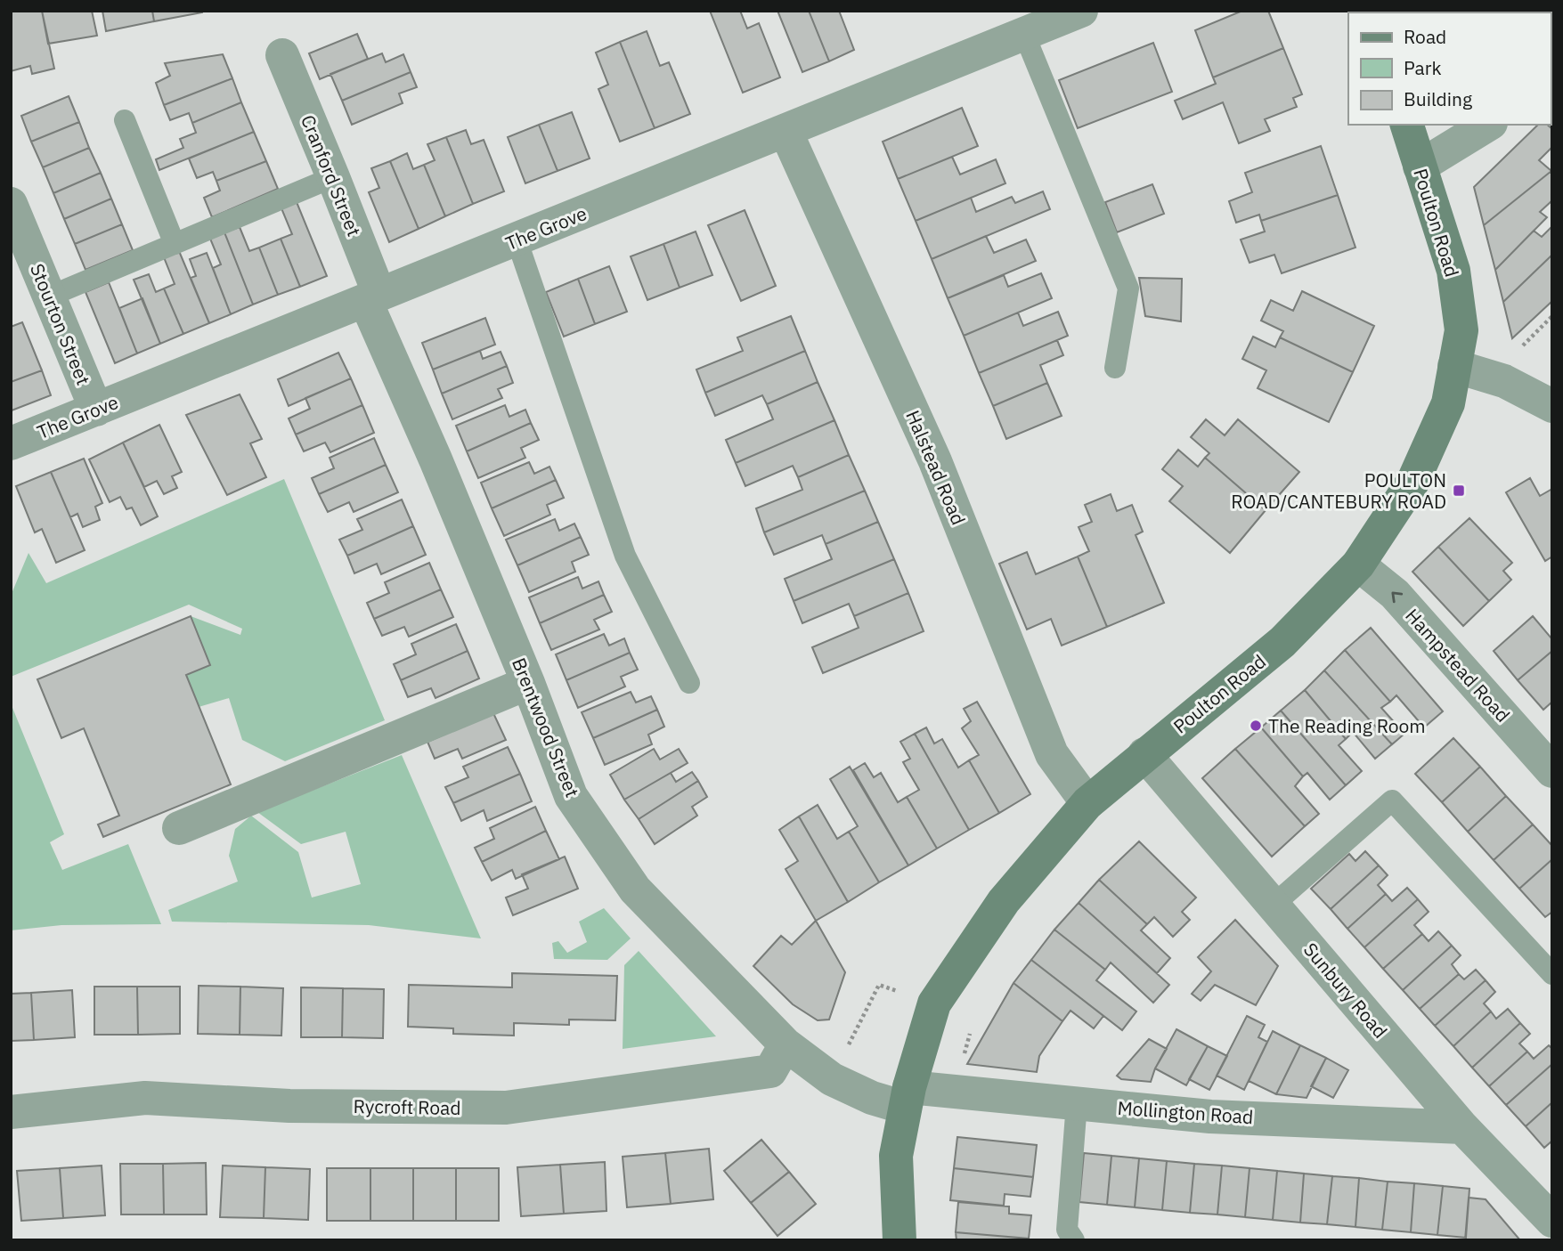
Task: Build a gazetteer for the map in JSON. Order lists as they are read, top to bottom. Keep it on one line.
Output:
{"streets":{"main road":["Poulton Road"],"street":["Cranford Street","The Grove","Stourton Street","Halstead Road","Hampstead Road","Brentwood Street","Sunbury Road","Rycroft Road","Mollington Road"]},"crossings":[["Cranford Street","The Grove"],["Cranford Street","Brentwood Street"],["Poulton Road","Halstead Road"],["Poulton Road","Hampstead Road"],["Poulton Road","Brentwood Street"],["Poulton Road","Sunbury Road"],["Poulton Road","Mollington Road"],["The Grove","Stourton Street"],["The Grove","Halstead Road"],["The Grove","Brentwood Street"],["Brentwood Street","Rycroft Road"],["Brentwood Street","Mollington Road"],["Sunbury Road","Mollington Road"]],"one_way":["Hampstead Road"],"places":{"transit":["POULTON ROAD/CANTEBURY ROAD"],"other":["The Reading Room"]},"legend":["Road","Park","Building"]}
